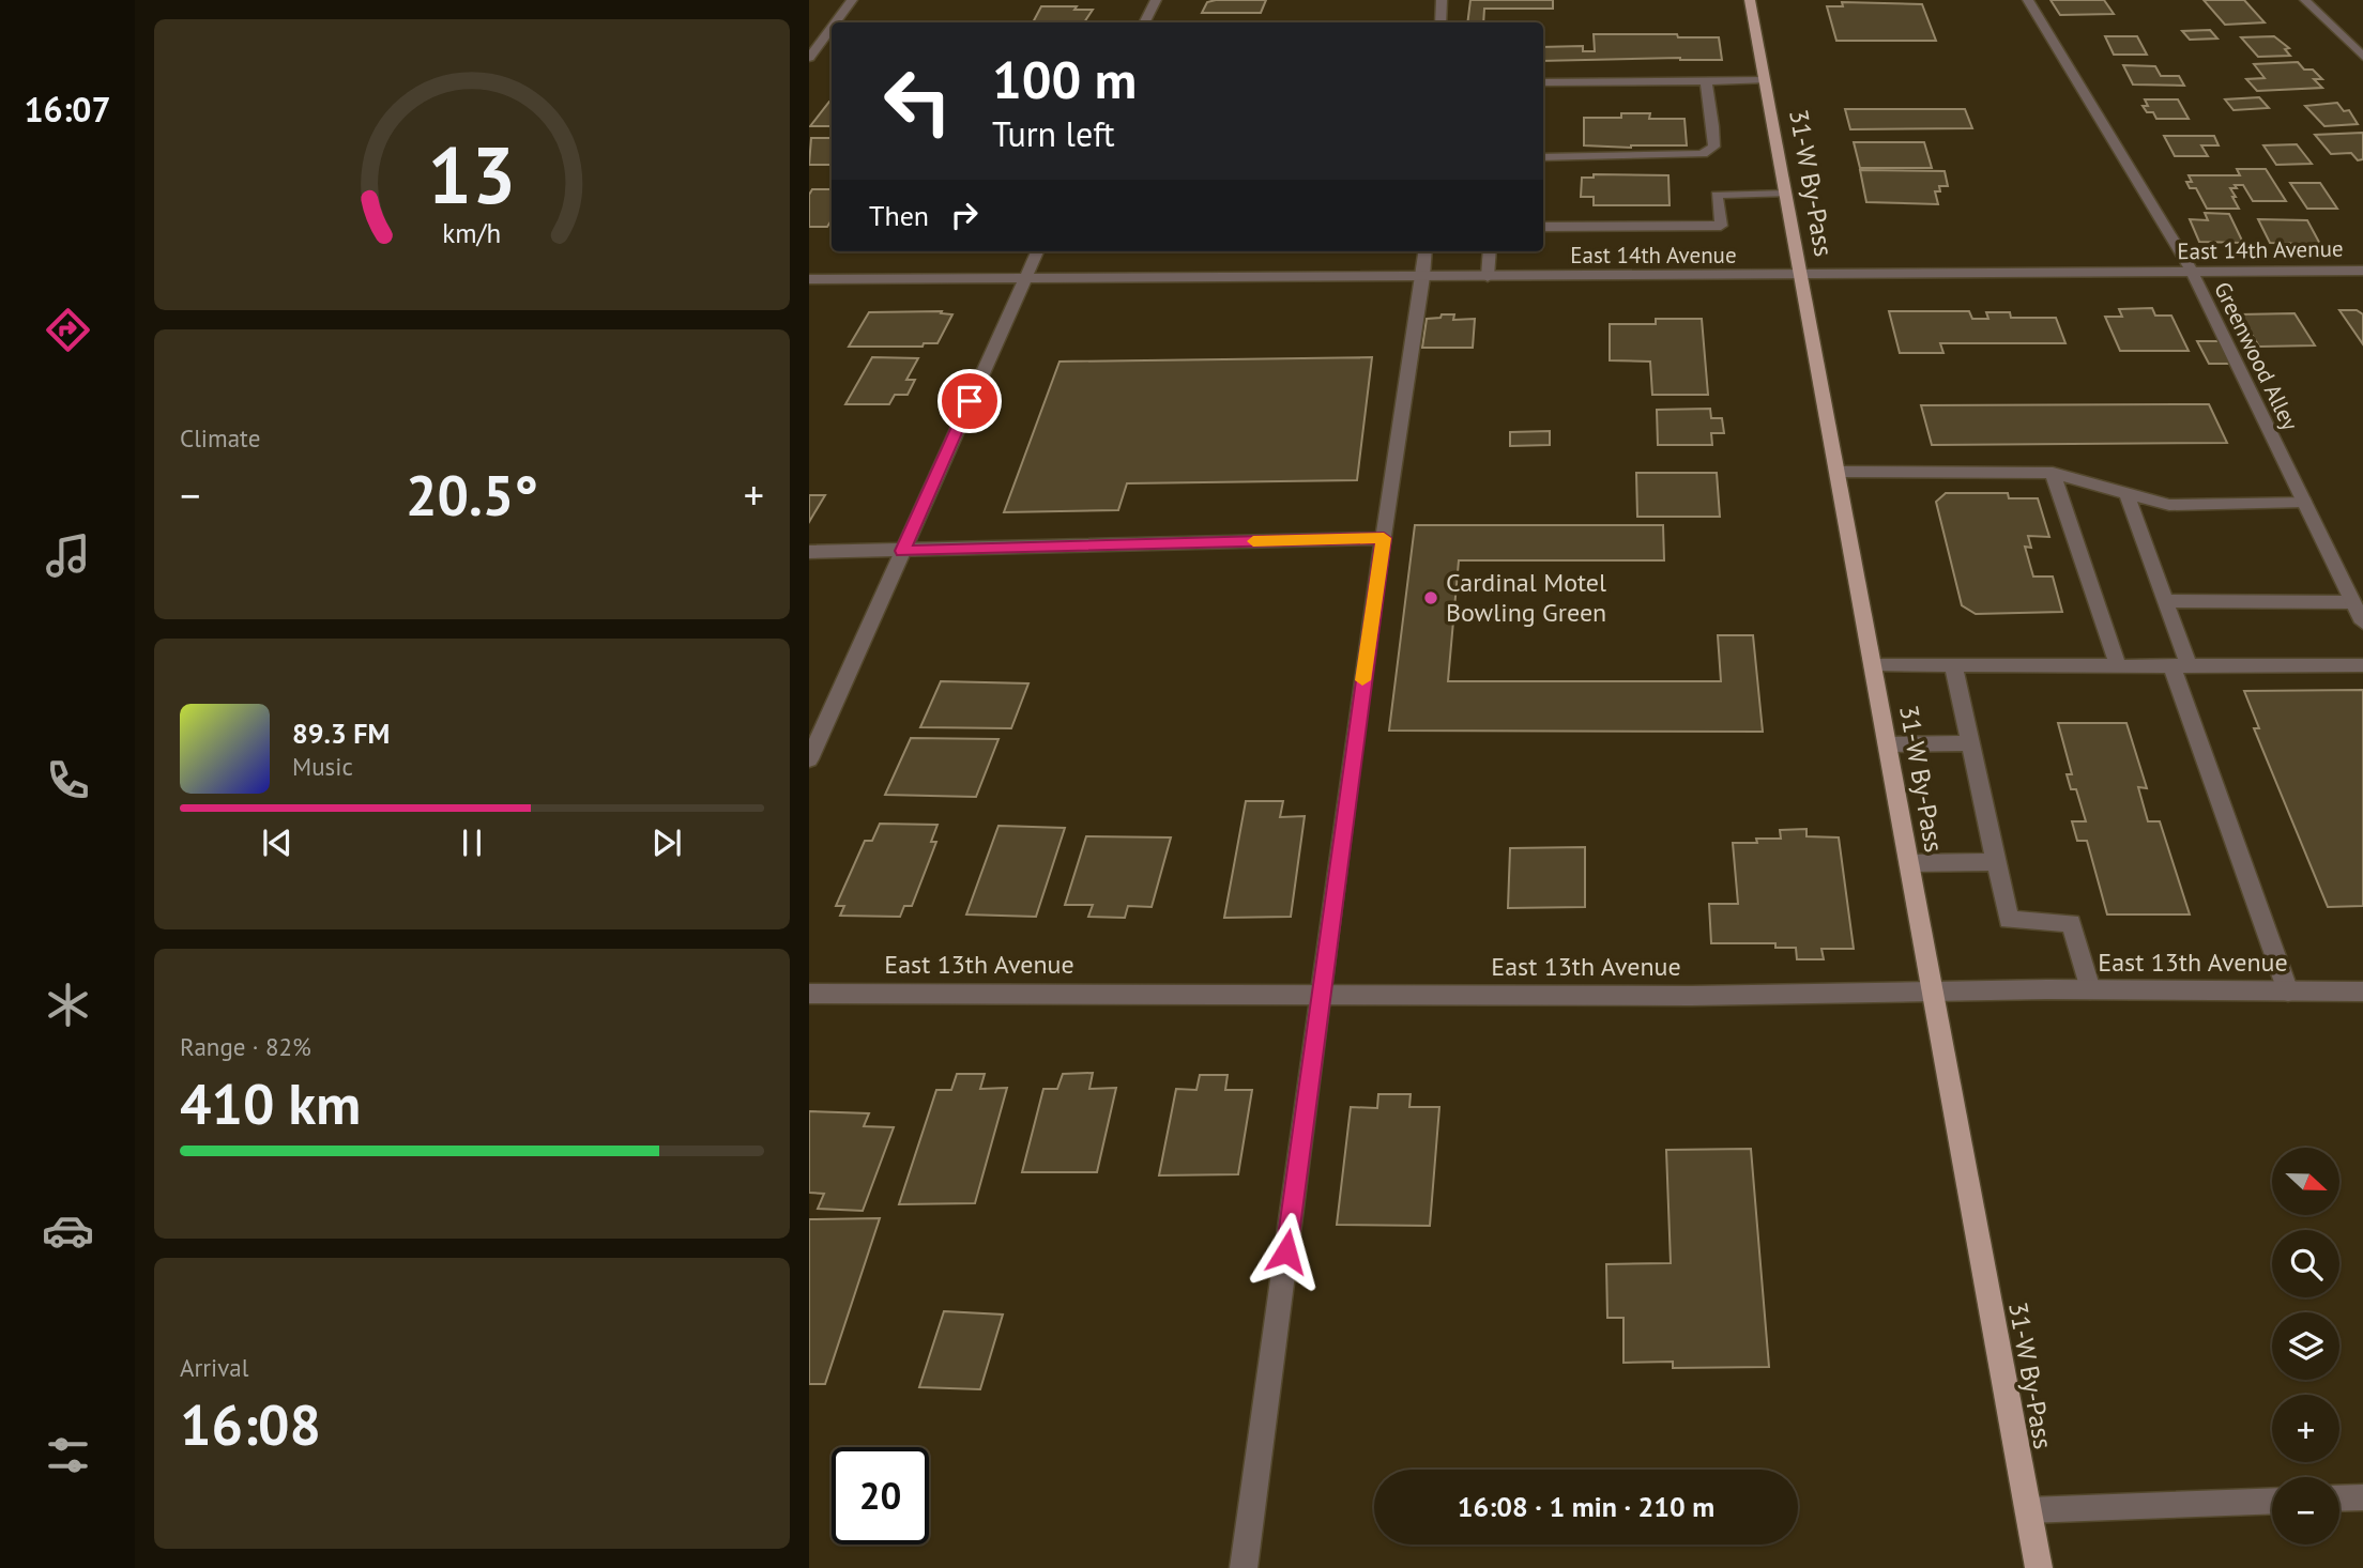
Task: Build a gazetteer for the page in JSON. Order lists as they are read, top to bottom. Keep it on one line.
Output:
{"streets":{"main road":["31-W By-Pass"],"street":["East 14th Avenue","Greenwood Alley","East 13th Avenue"]},"crossings":[["31-W By-Pass","East 14th Avenue"],["31-W By-Pass","East 13th Avenue"],["East 14th Avenue","Greenwood Alley"]],"places":["Cardinal Motel Bowling Green"],"north":"right","page":{"tabs":"16:07","turn":["100 m","Turn left"],"then":"Then","tile":["Climate",["Range · 82%","410 km"],["Arrival","16:08"]],"heat":["−","20.5°","+"],"song":["89.3 FM","Music"],"map_buttons":["+","−"],"limit":"20","trip":"16:08 · 1 min · 210 m","gauge":["13","km/h"]}}
